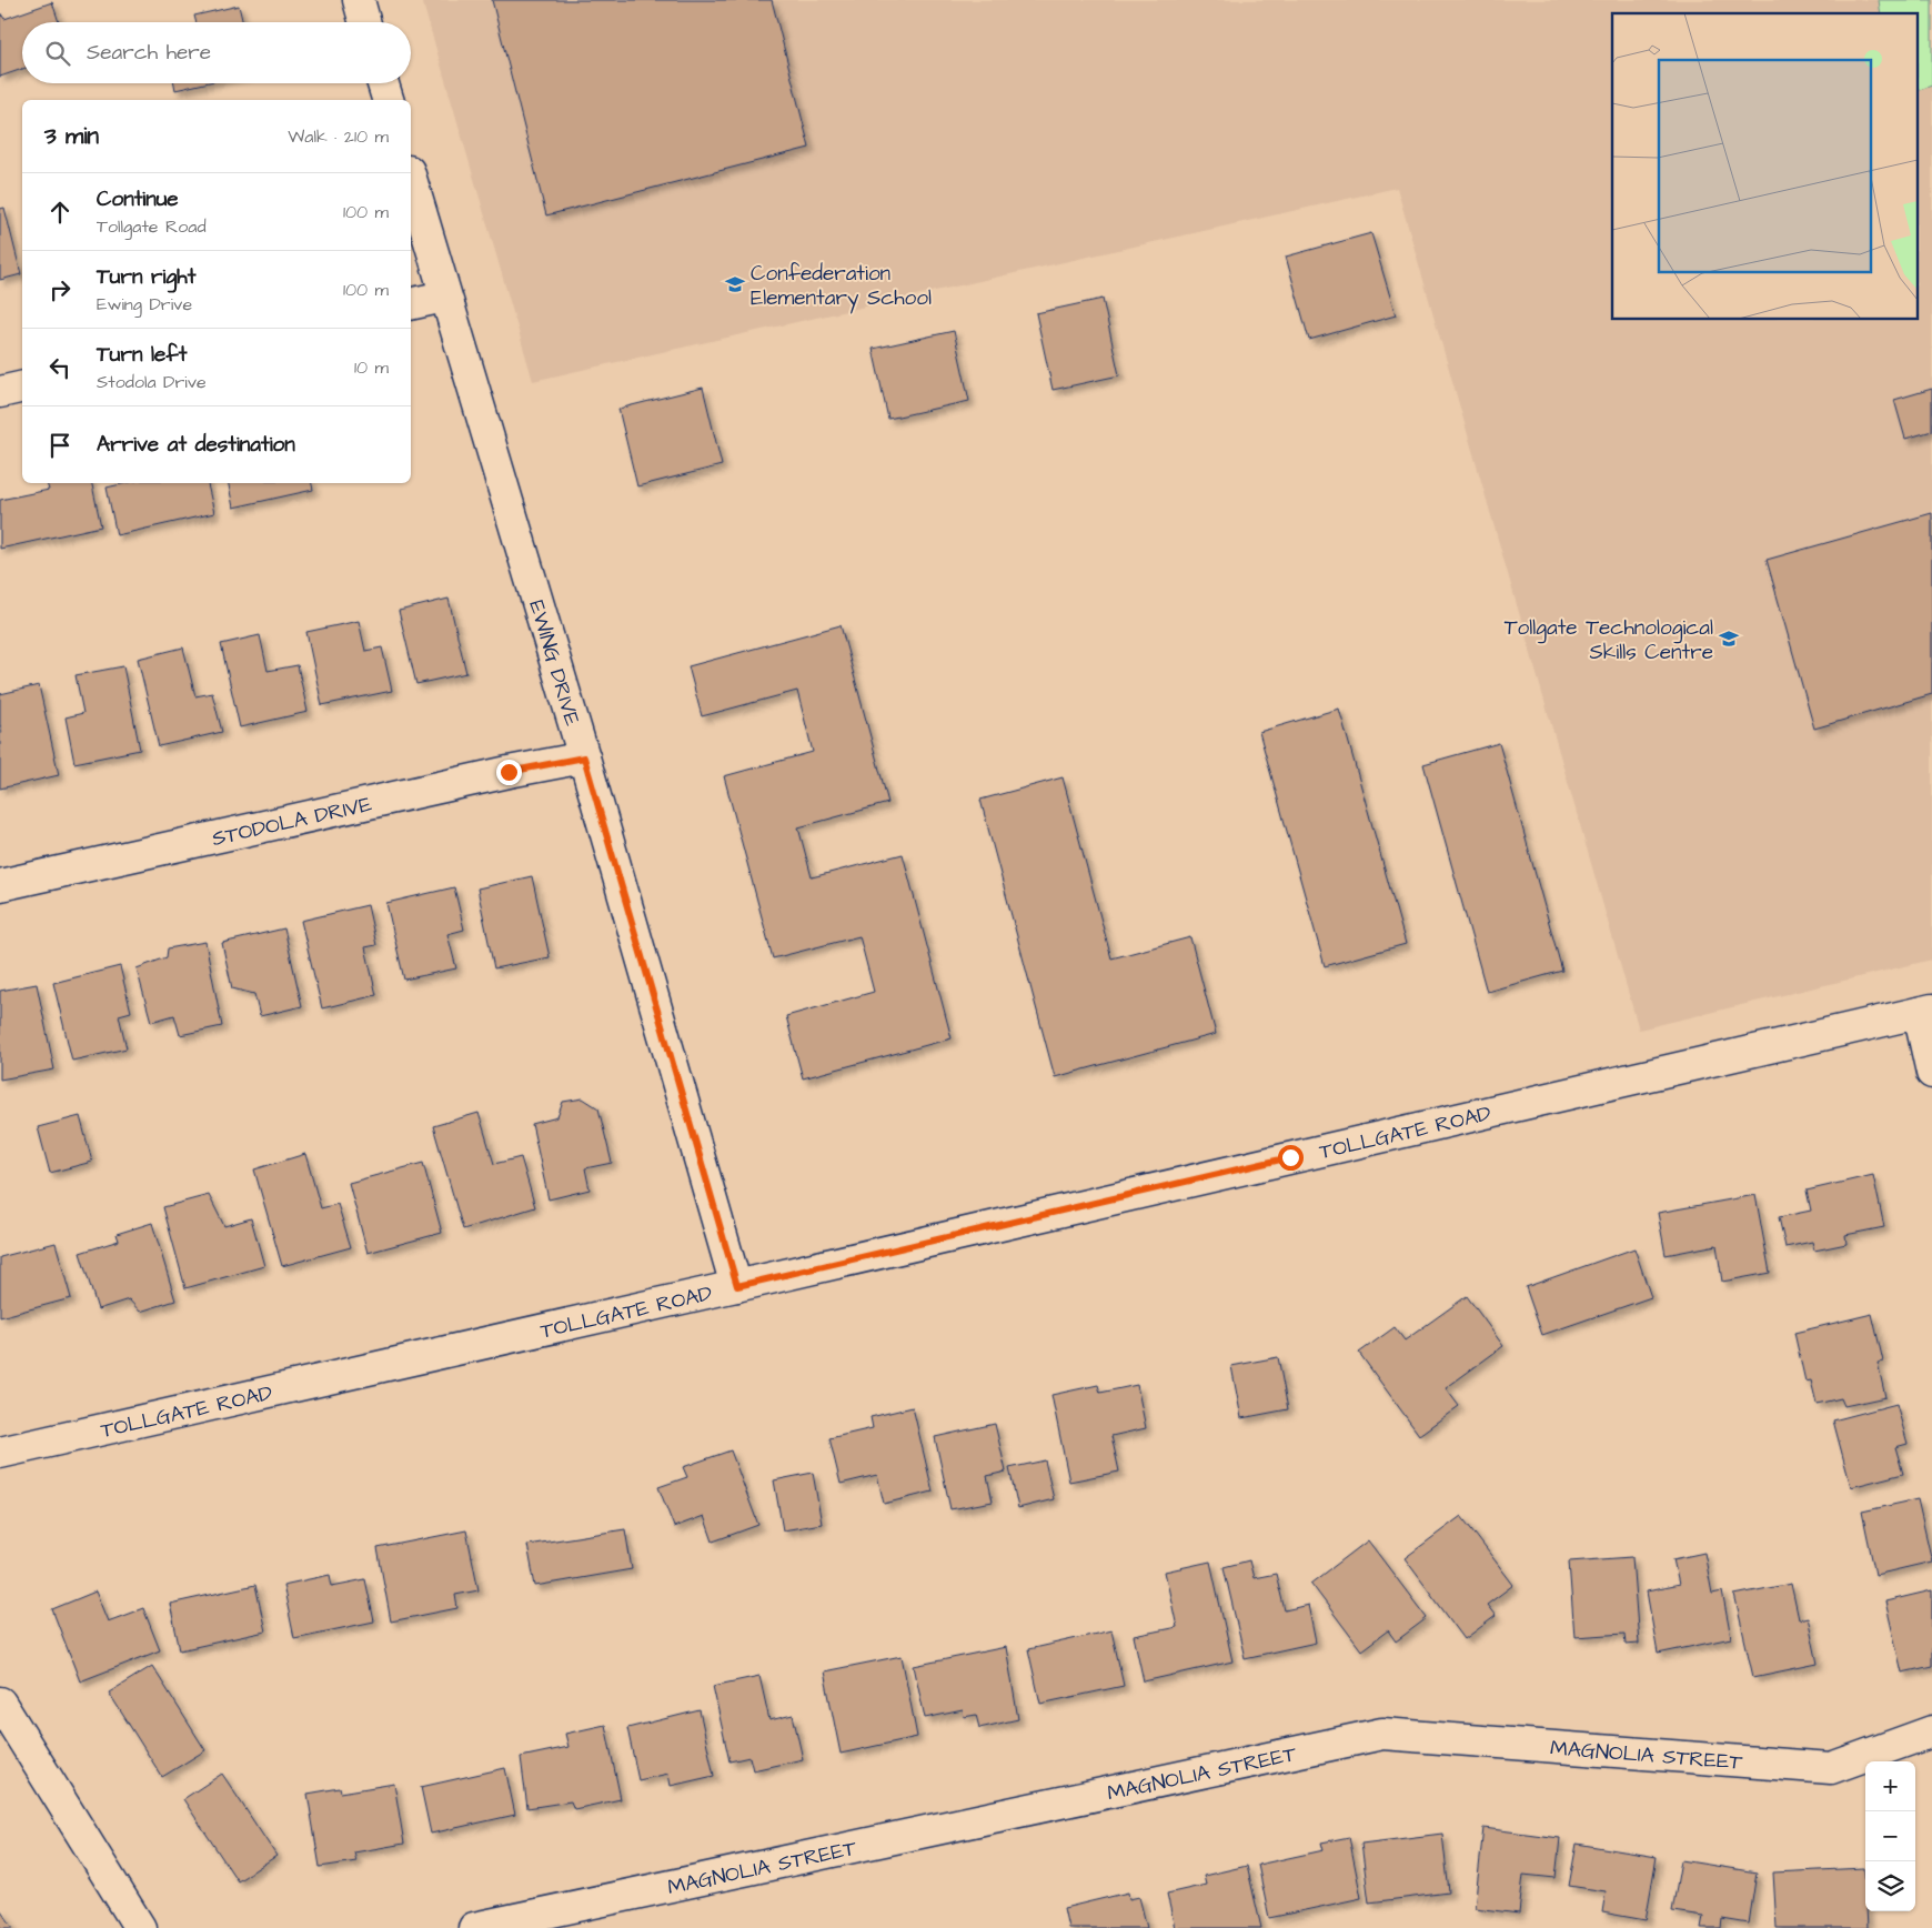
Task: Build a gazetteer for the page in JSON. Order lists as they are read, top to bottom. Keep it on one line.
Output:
{"streets":{"street":["EWING DRIVE","STODOLA DRIVE","TOLLGATE ROAD","MAGNOLIA STREET"]},"crossings":[["EWING DRIVE","STODOLA DRIVE"],["EWING DRIVE","TOLLGATE ROAD"]],"places":{"school or university":["Confederation Elementary School","Tollgate Technological Skills Centre"]},"page":{"search":"Search here","heading":["3 min","Walk · 210 m"],"list":[["Continue","Tollgate Road","100 m"],["Turn right","Ewing Drive","100 m"],["Turn left","Stodola Drive","10 m"],"Arrive at destination"],"map_buttons":["+","−"]}}
